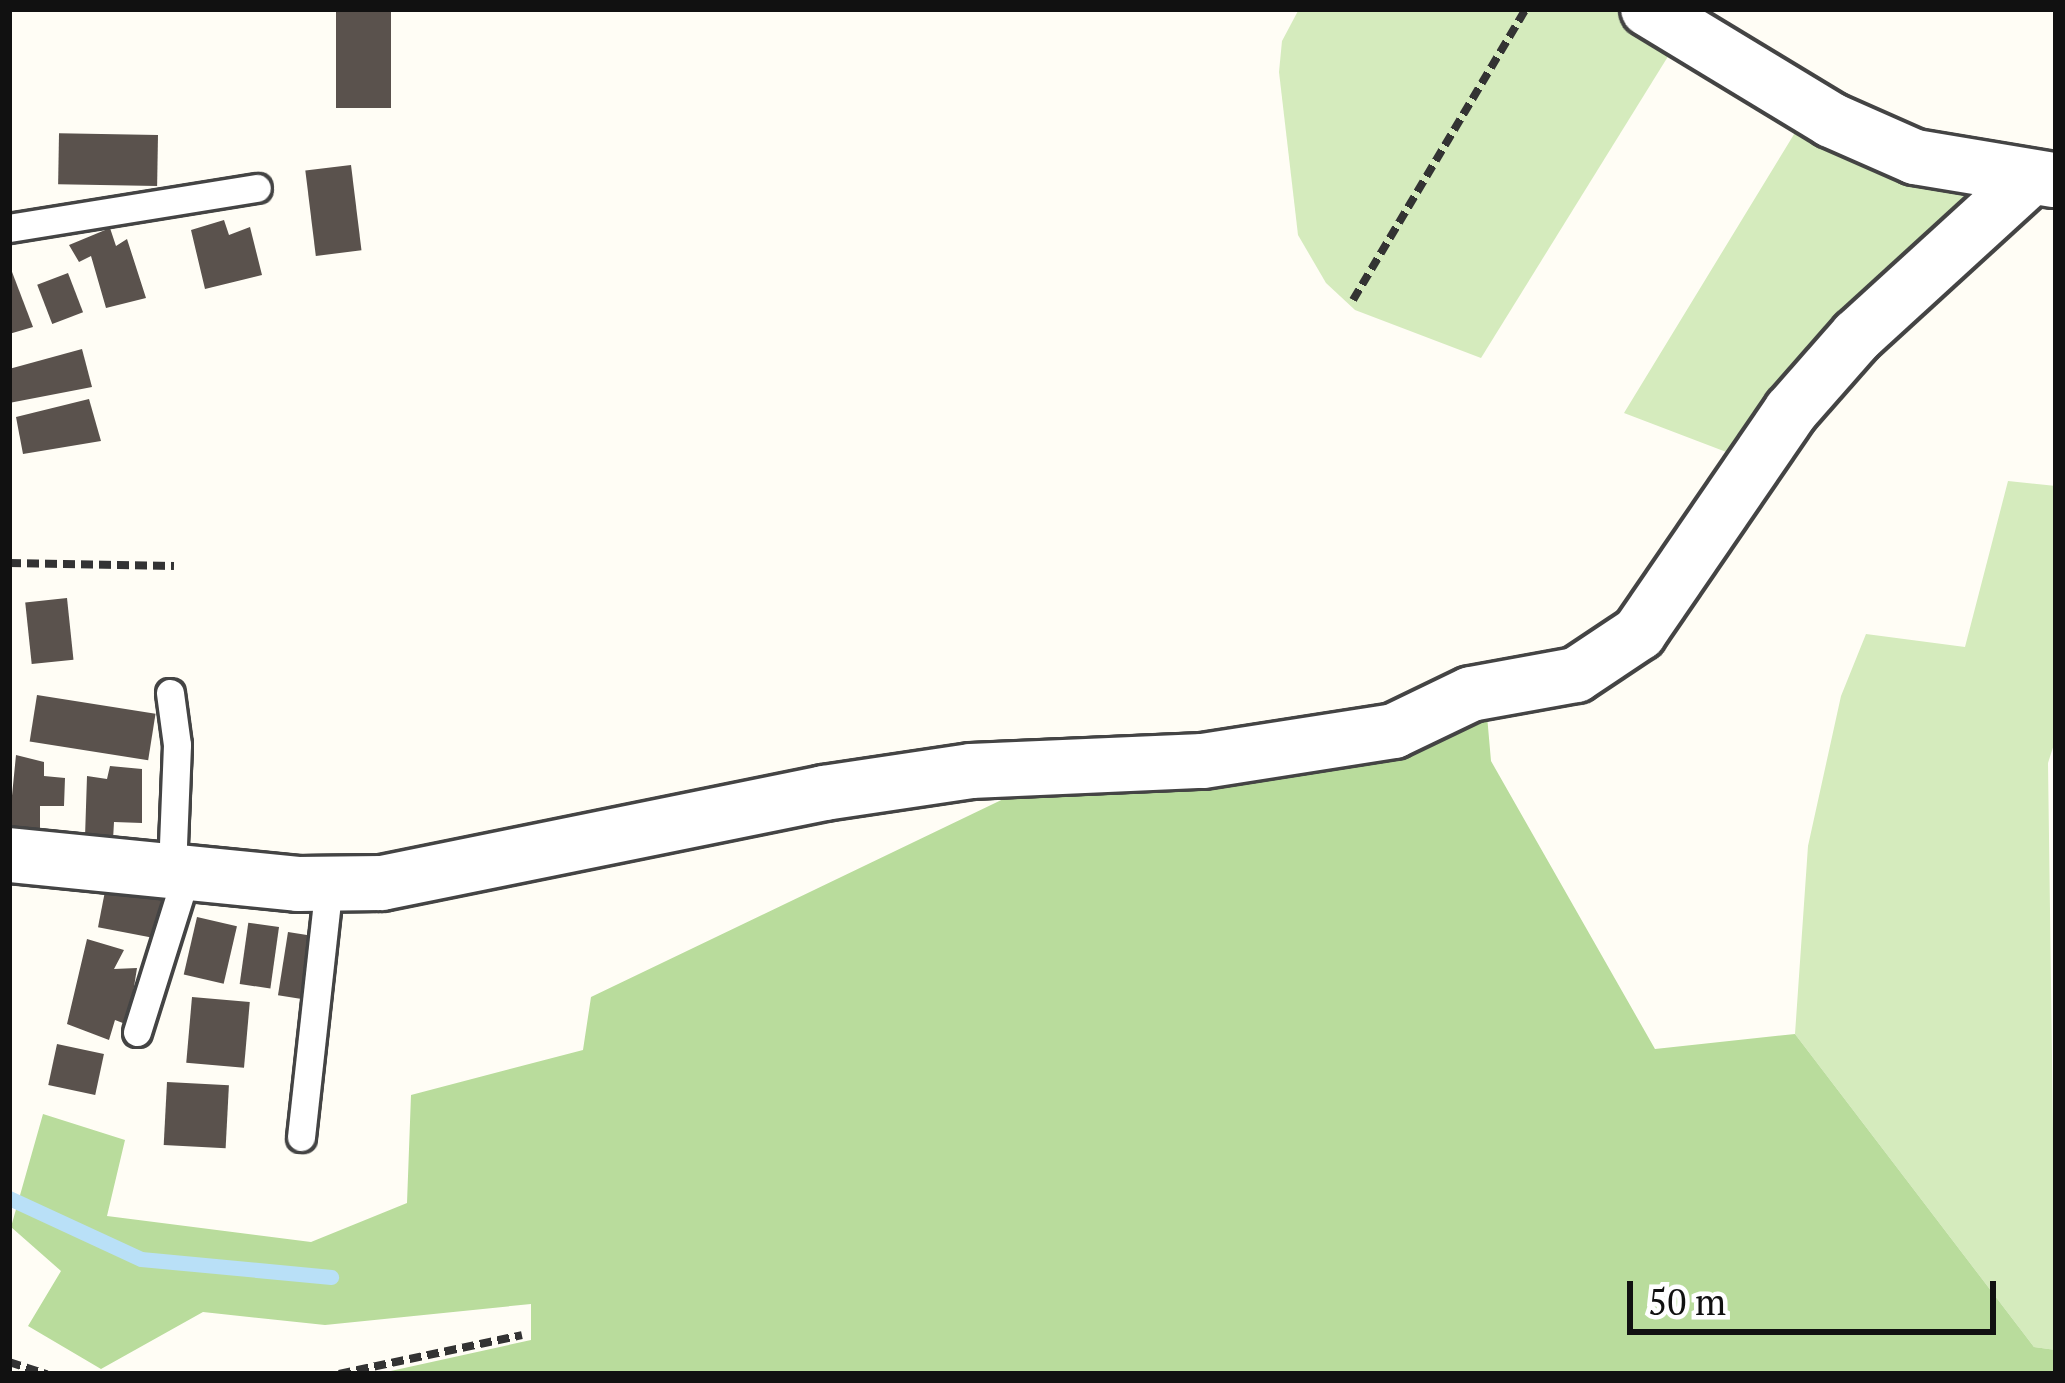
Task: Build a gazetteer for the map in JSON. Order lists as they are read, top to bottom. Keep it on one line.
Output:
{"scale_bar":"50 m"}
